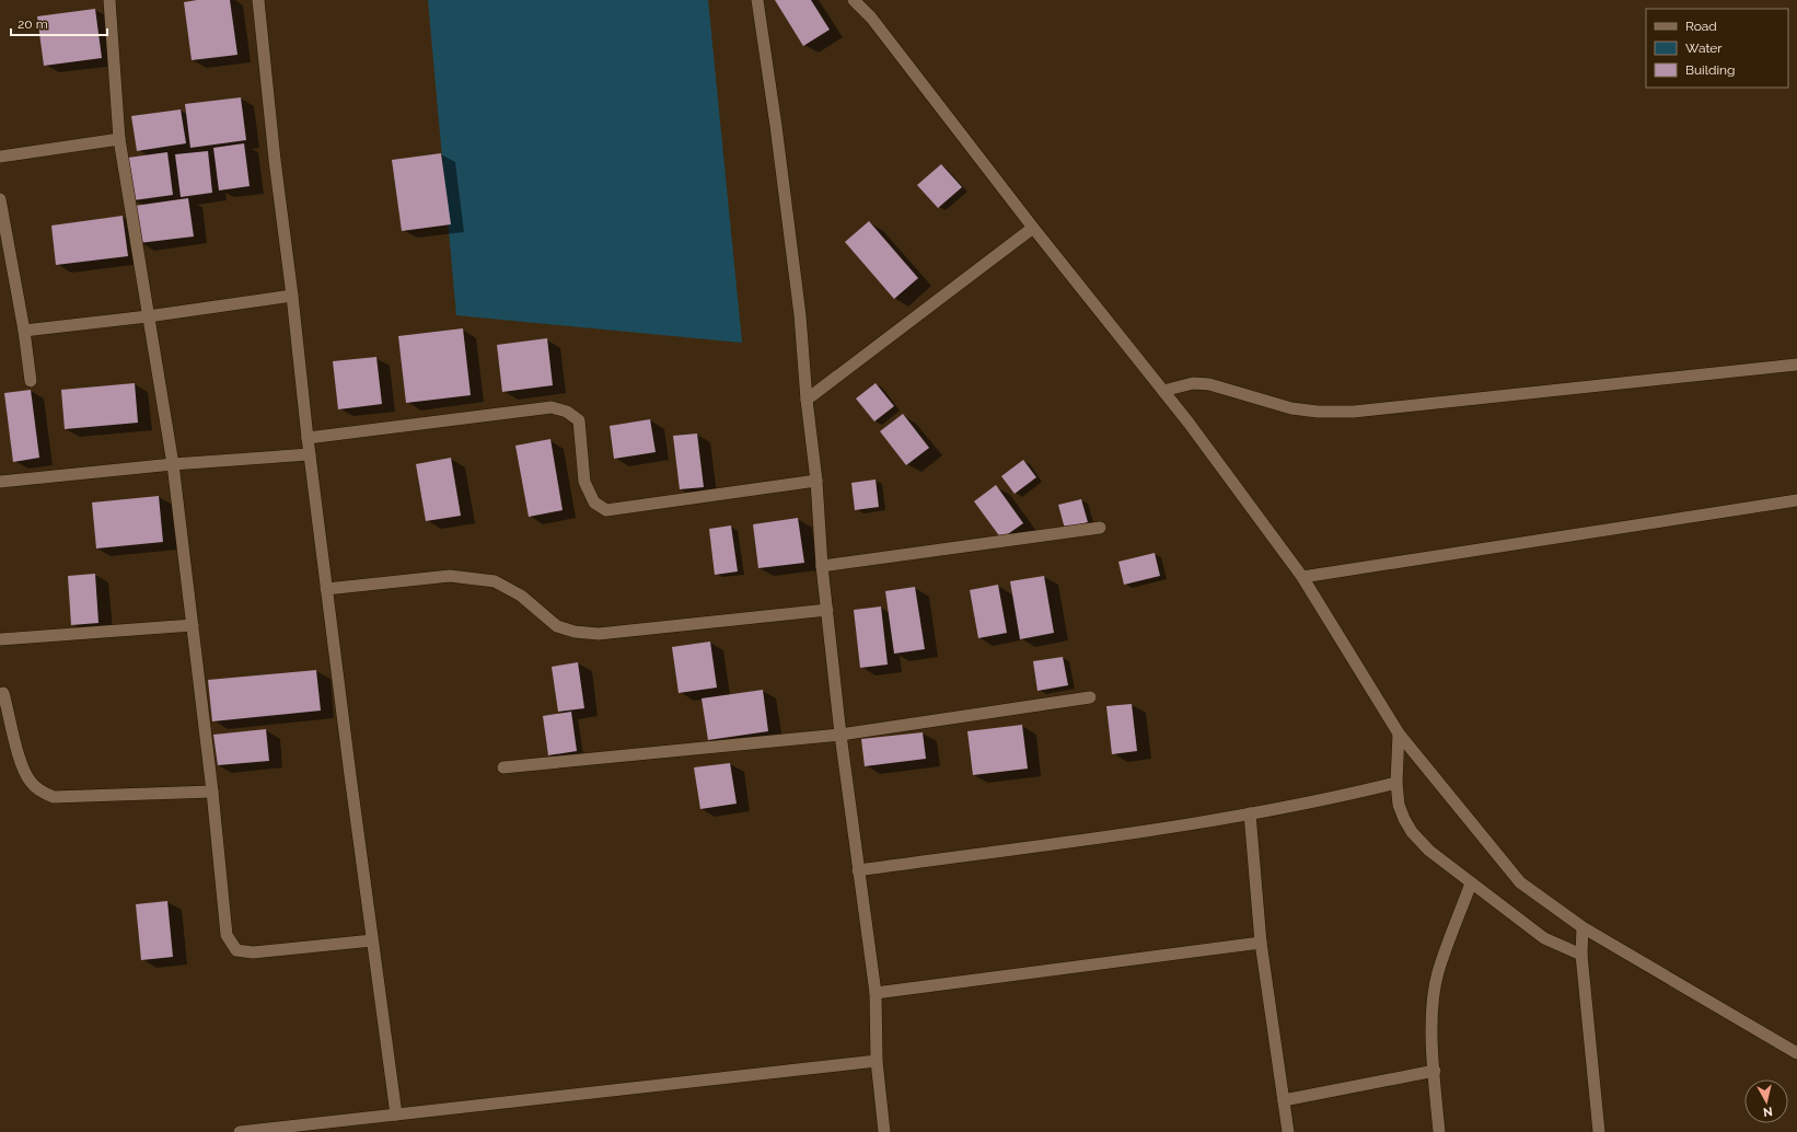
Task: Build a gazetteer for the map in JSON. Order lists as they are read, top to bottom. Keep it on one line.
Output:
{"legend":["Road","Water","Building"],"scale_bar":"20 m","north":"bottom"}
